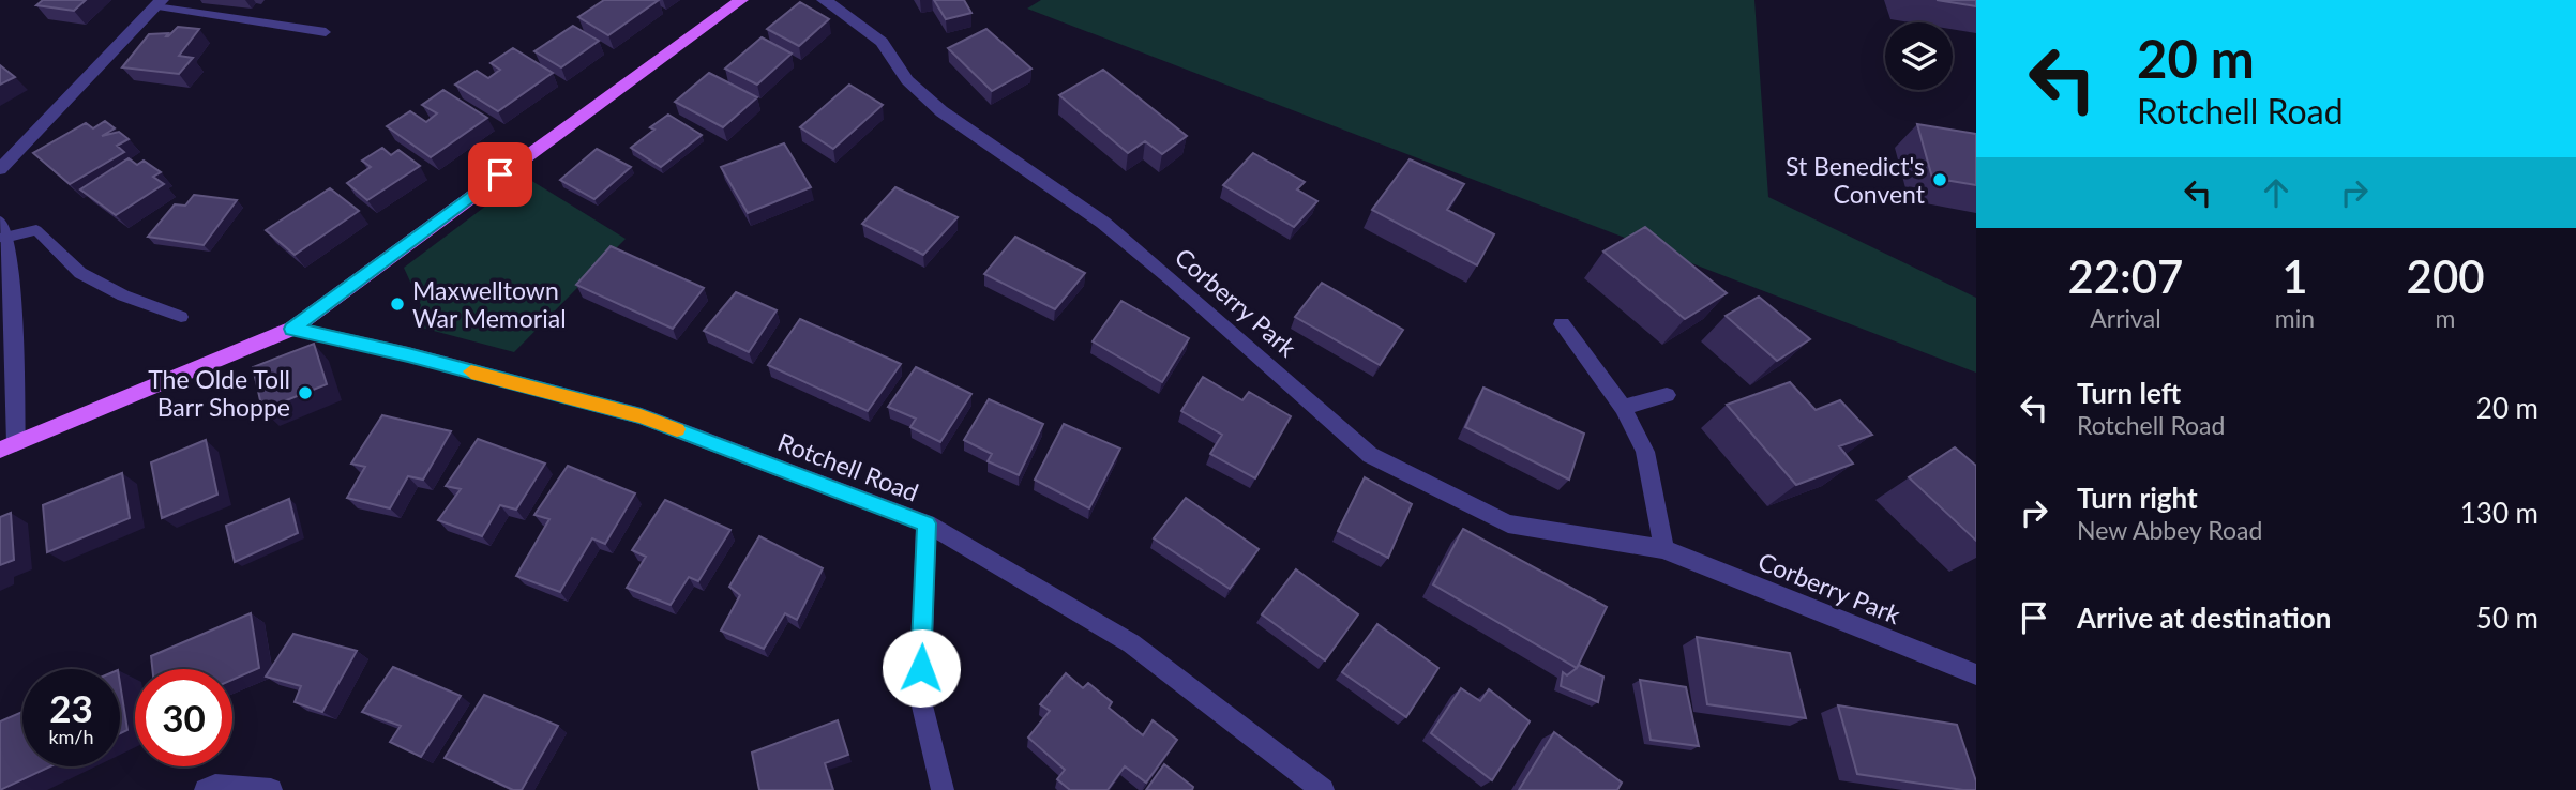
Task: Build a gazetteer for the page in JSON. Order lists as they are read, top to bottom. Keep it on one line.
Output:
{"streets":{"street":["Corberry Park","Rotchell Road"]},"places":["St Benedict's Convent","Maxwelltown War Memorial","The Olde Toll Barr Shoppe"],"page":{"turn":["20 m","Rotchell Road"],"eta":["22:07","Arrival","1","min","200","m"],"list":[{"name":"Turn left","note":"Rotchell Road","value":"20 m"},{"name":"Turn right","note":"New Abbey Road","value":"130 m"},{"name":"Arrive at destination","value":"50 m"}],"speed":"23 km/h","limit":"30"}}
